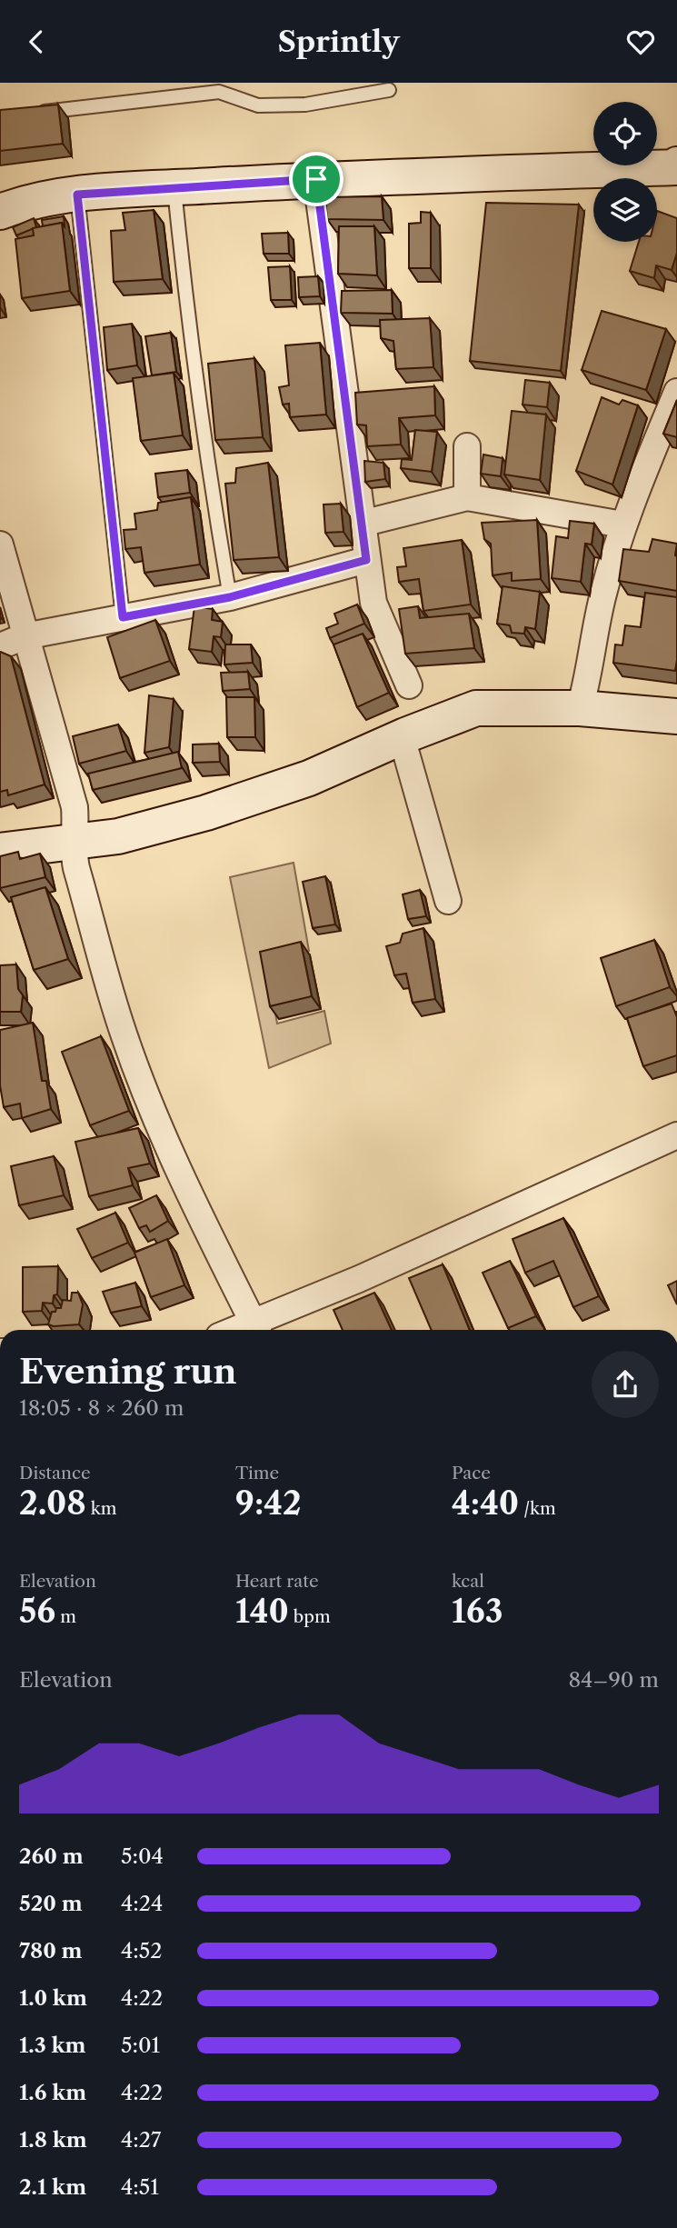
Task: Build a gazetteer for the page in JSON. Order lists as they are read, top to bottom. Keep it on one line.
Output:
{"page":{"header":"Sprintly","heading":["Evening run","18:05 · 8 × 260 m"],"stats":[["Distance","2.08 km"],["Time","9:42"],["Pace","4:40 /km"],["Elevation","56 m"],["Heart rate","140 bpm"],["kcal","163"]],"chart":["Elevation","84–90 m"],"list":[{"name":"260 m","note":"5:04"},{"name":"520 m","note":"4:24"},{"name":"780 m","note":"4:52"},{"name":"1.0 km","note":"4:22"},{"name":"1.3 km","note":"5:01"},{"name":"1.6 km","note":"4:22"},{"name":"1.8 km","note":"4:27"},{"name":"2.1 km","note":"4:51"}]}}
